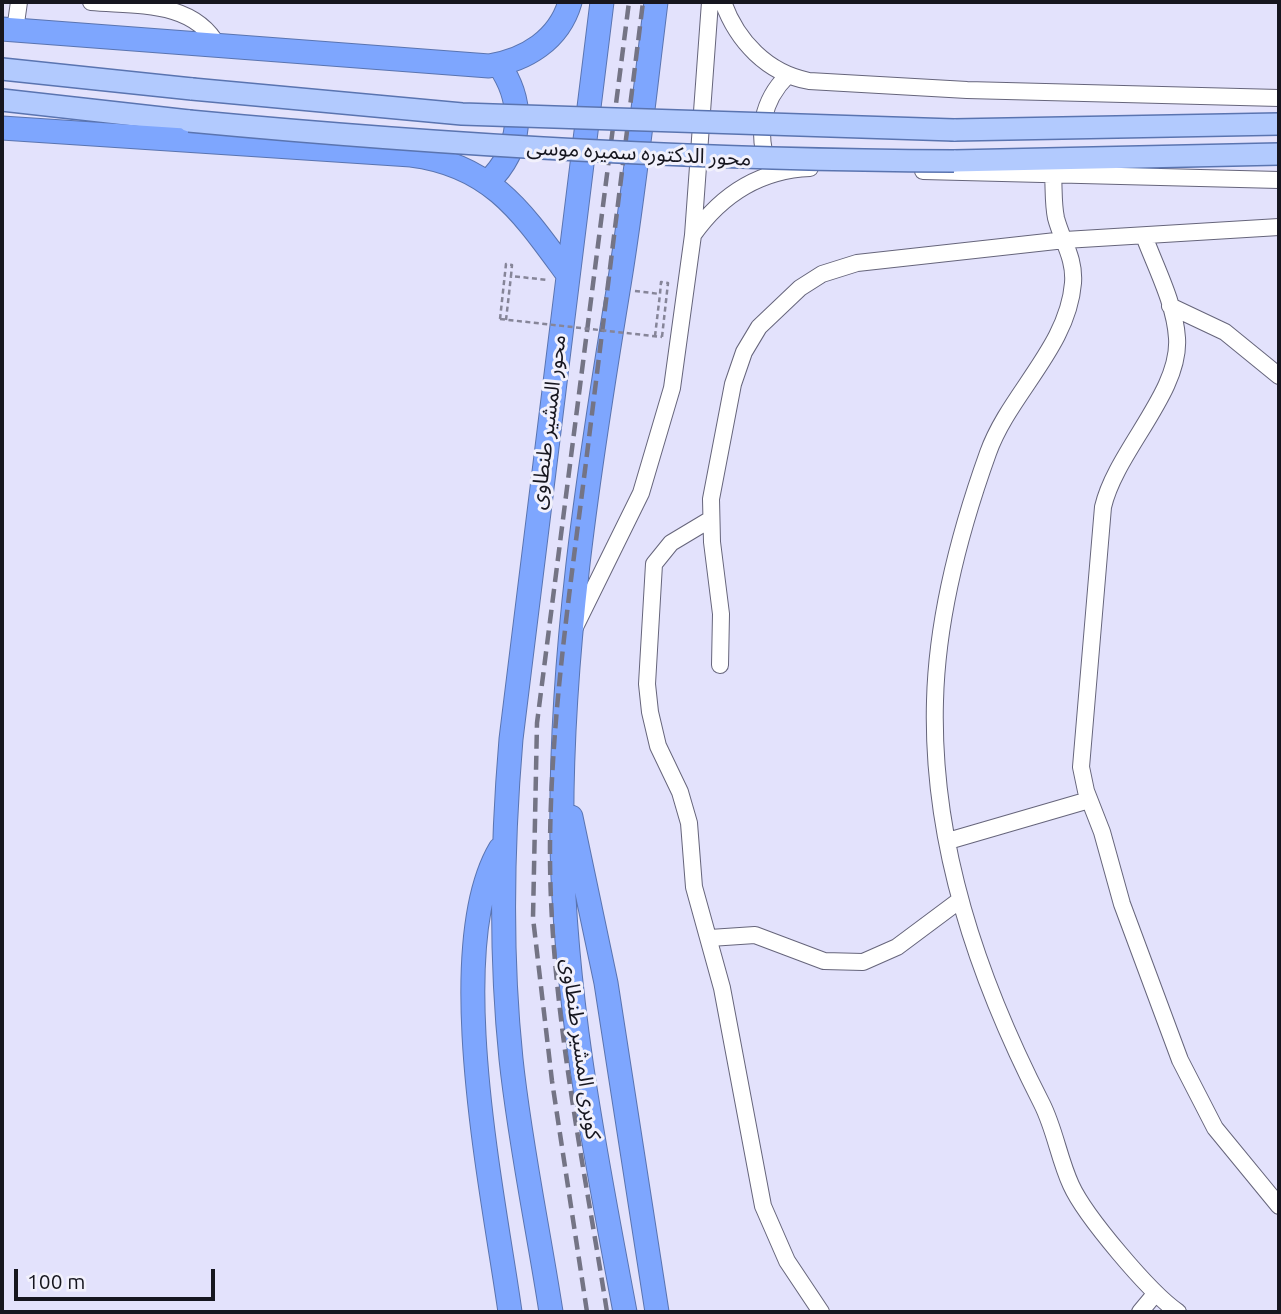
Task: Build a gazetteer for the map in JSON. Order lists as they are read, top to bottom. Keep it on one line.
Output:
{"streets":{"highway":["محور المشير طنطاوى","كوبرى المشير طنطاوى"],"main road":["محور الدكتوره سميره موسى"]},"scale_bar":"100 m"}
